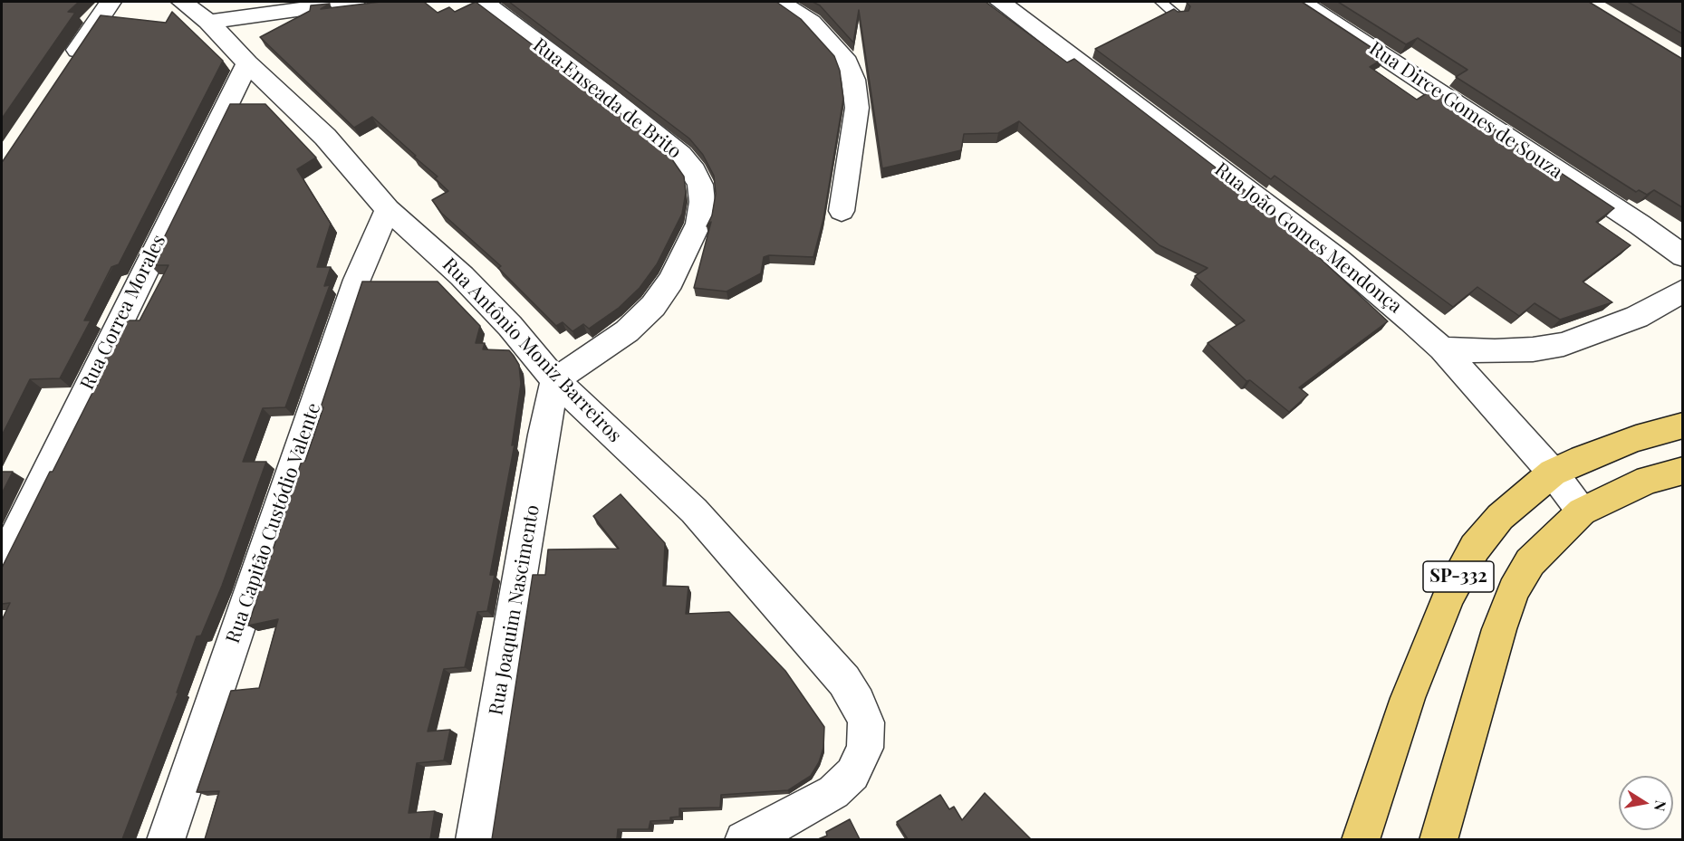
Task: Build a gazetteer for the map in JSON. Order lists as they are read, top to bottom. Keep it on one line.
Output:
{"streets":{"main road":["SP-332"],"street":["Rua Enseada de Brito","Rua Dirce Gomes de Souza","Rua João Gomes Mendonça","Rua Correa Morales","Rua Antônio Moniz Barreiros","Rua Capitão Custódio Valente","Rua Joaquim Nascimento"]},"crossings":[["Rua Enseada de Brito","Rua Antônio Moniz Barreiros"],["Rua Enseada de Brito","Rua Joaquim Nascimento"],["Rua João Gomes Mendonça","SP-332"],["Rua Correa Morales","Rua Antônio Moniz Barreiros"],["Rua Antônio Moniz Barreiros","Rua Capitão Custódio Valente"],["Rua Antônio Moniz Barreiros","Rua Joaquim Nascimento"]],"north":"right"}
